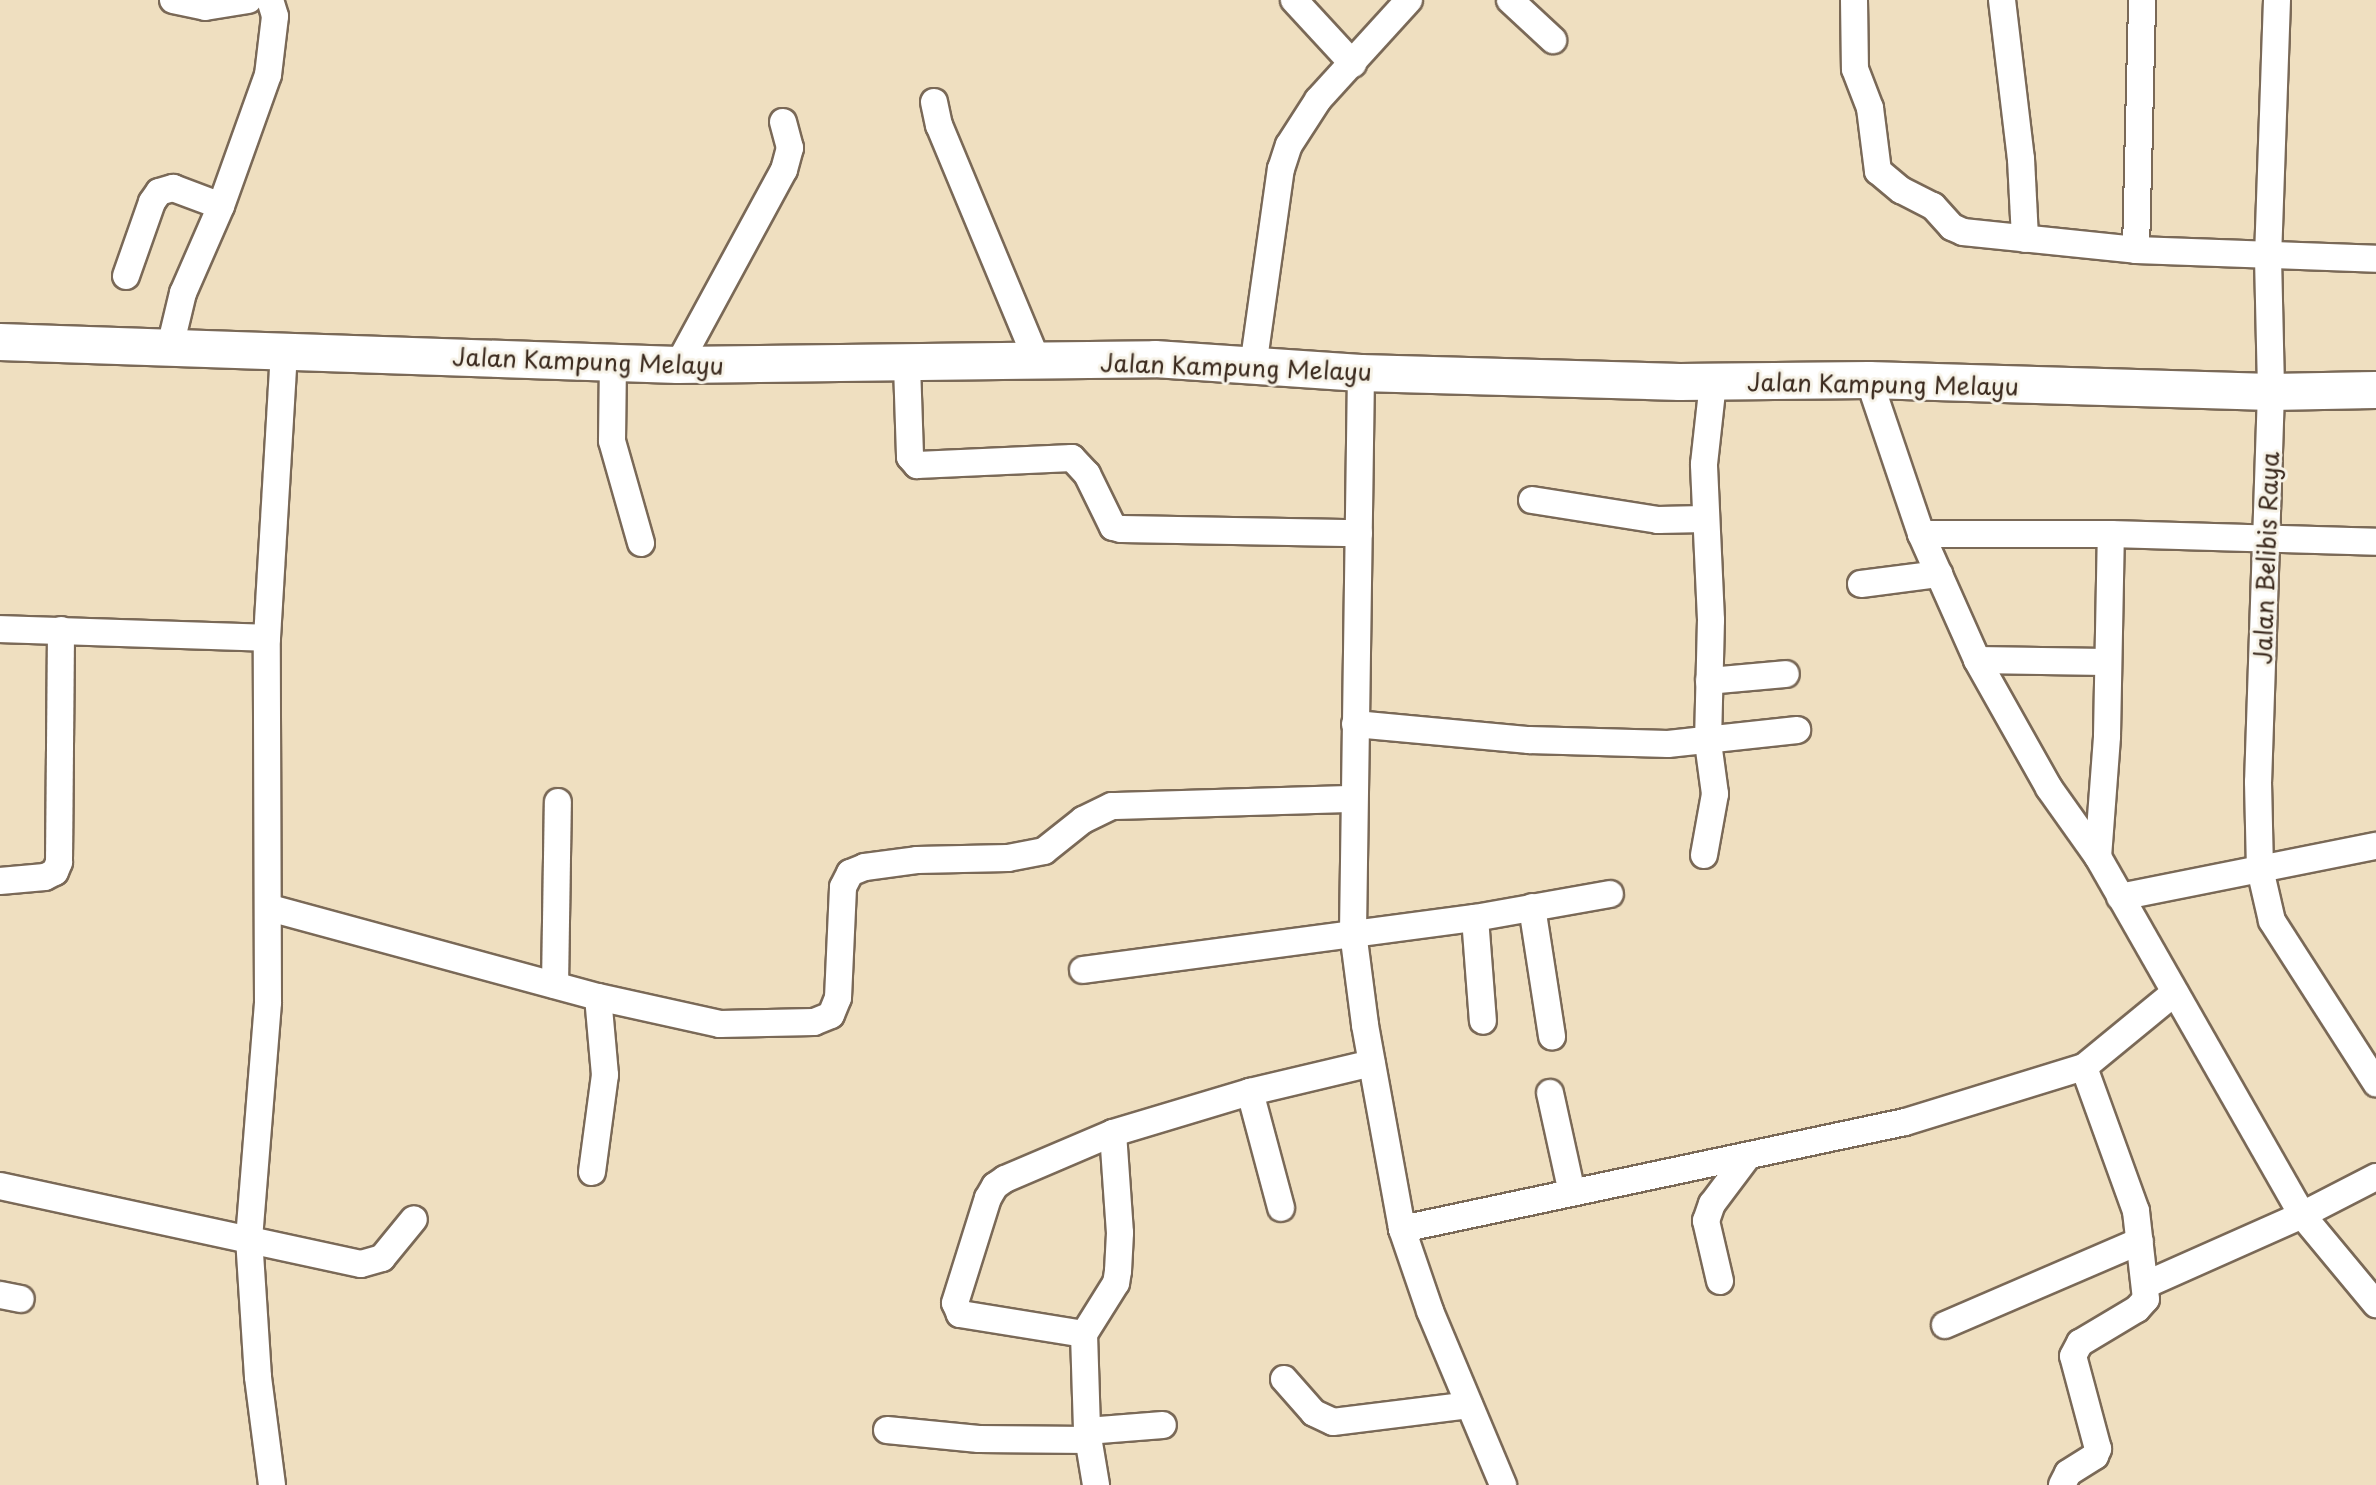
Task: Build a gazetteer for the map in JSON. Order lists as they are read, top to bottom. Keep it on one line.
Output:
{"streets":{"main road":["Jalan Kampung Melayu"],"street":["Jalan Belibis Raya"]},"crossings":[["Jalan Kampung Melayu","Jalan Belibis Raya"]]}
